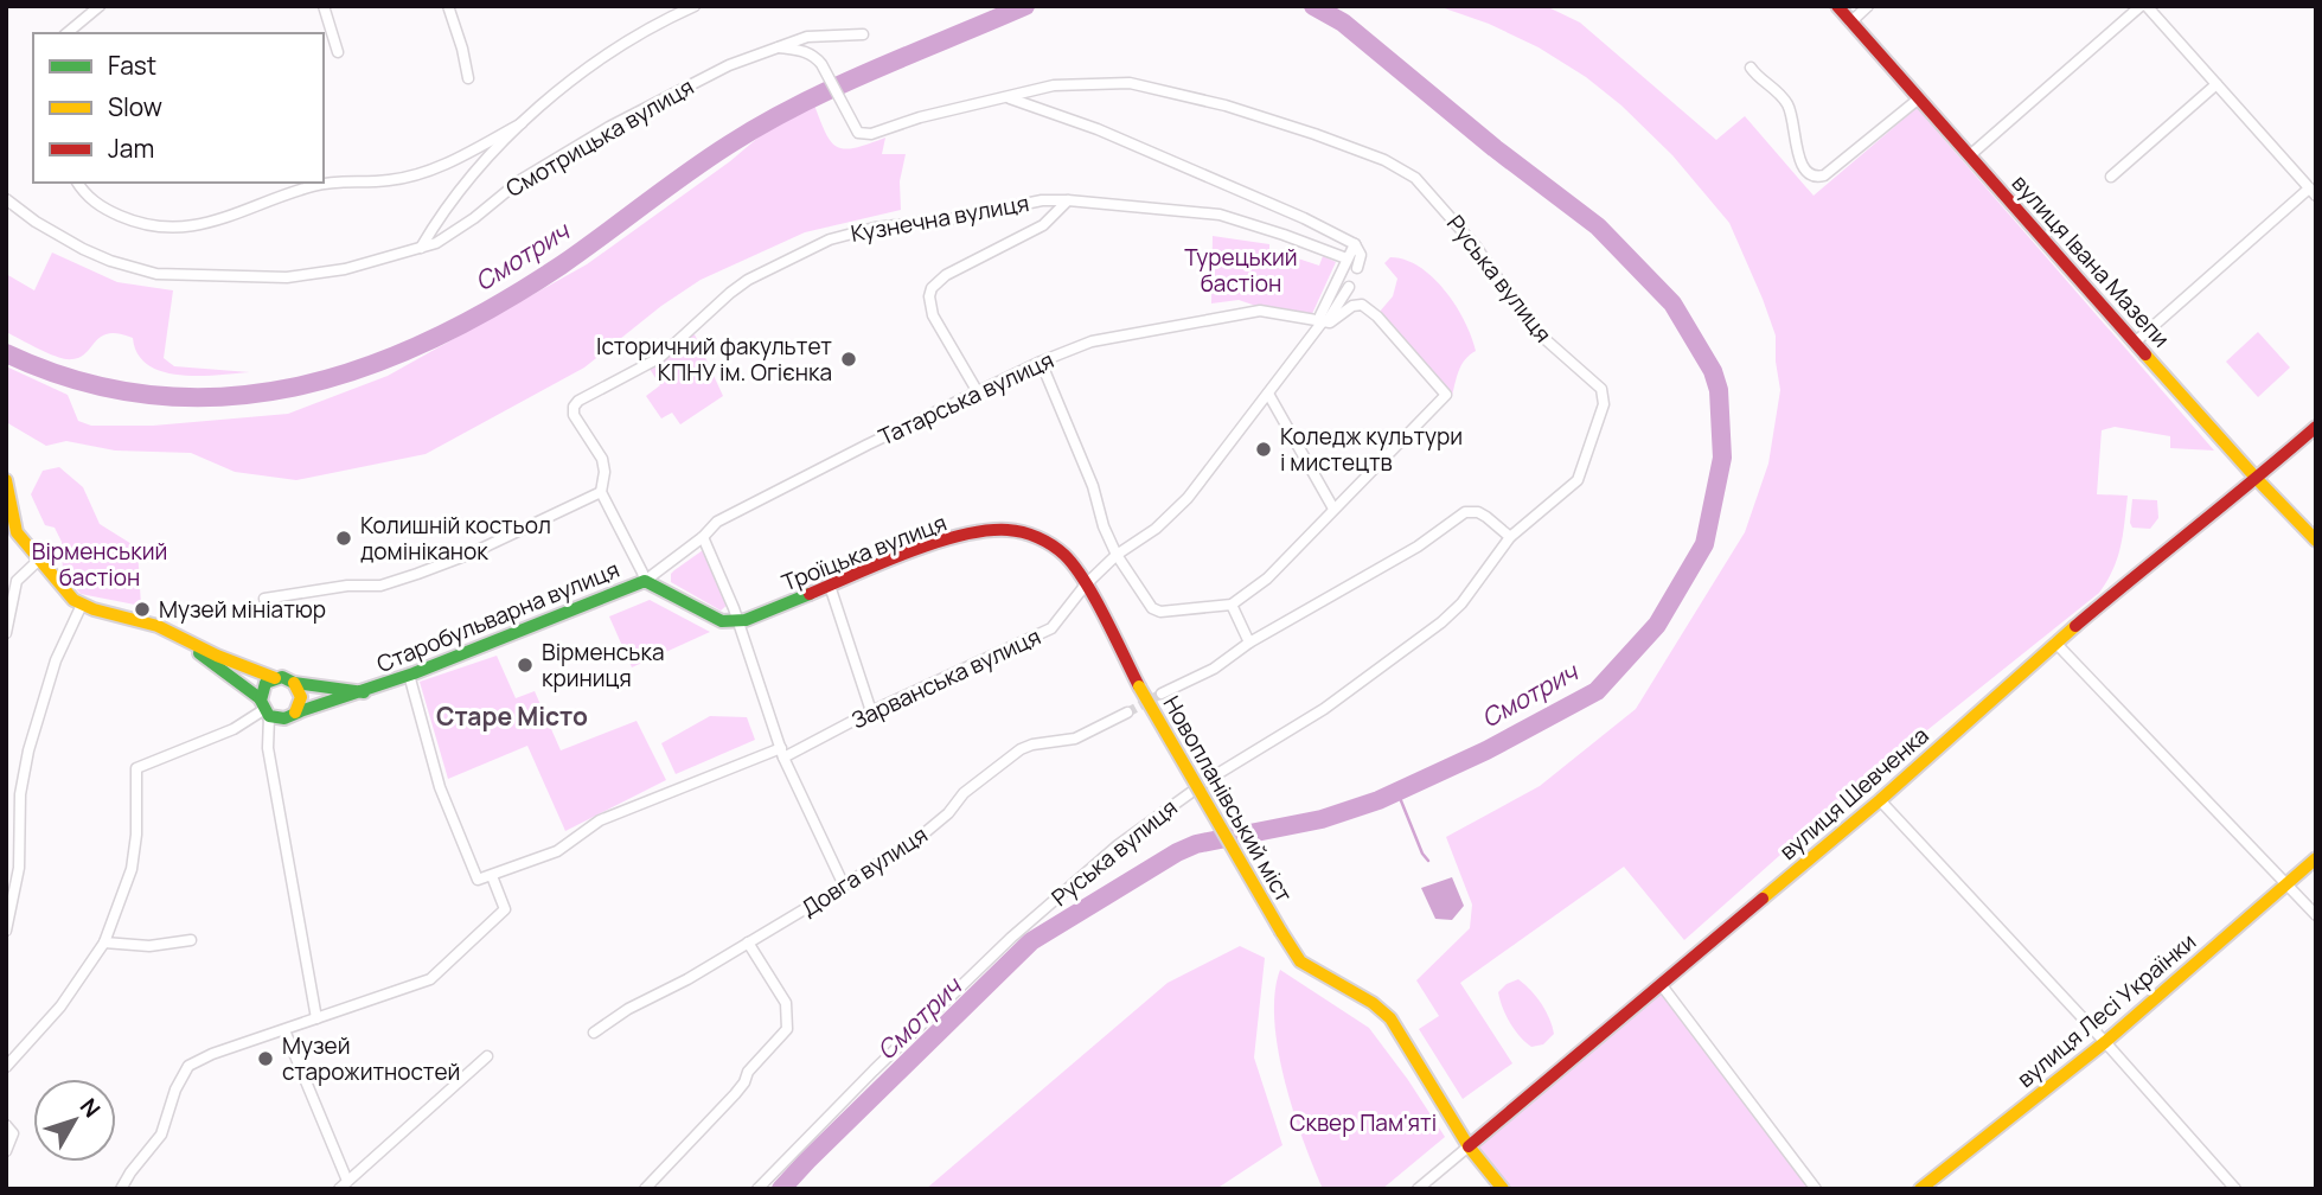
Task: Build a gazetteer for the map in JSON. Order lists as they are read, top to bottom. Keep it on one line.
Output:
{"streets":{"street":["Смотрицька вулиця","Кузнечна вулиця","вулиця Івана Мазепи","Руська вулиця","Татарська вулиця","Троїцька вулиця","Старобульварна вулиця","Зарванська вулиця","вулиця Шевченка","Новопланівський міст","Довга вулиця","вулиця Лесі Українки"]},"crossings":[["Смотрицька вулиця","Руська вулиця"],["Кузнечна вулиця","Татарська вулиця"],["Кузнечна вулиця","Старобульварна вулиця"],["вулиця Івана Мазепи","вулиця Шевченка"],["Татарська вулиця","Старобульварна вулиця"],["Татарська вулиця","Зарванська вулиця"],["Троїцька вулиця","Старобульварна вулиця"],["Троїцька вулиця","Зарванська вулиця"],["Троїцька вулиця","Новопланівський міст"],["вулиця Шевченка","Новопланівський міст"]],"districts":["Старе Місто"],"water":["Смотрич"],"parks":["Турецький бастіон","Вірменський бастіон","Сквер Пам'яті"],"places":["Історичний факультет КПНУ ім. Огієнка","Коледж культури і мистецтв","Колишній костьол домініканок","Музей мініатюр","Вірменська криниця","Музей старожитностей"],"legend":["Fast","Slow","Jam"],"north":"top right"}
